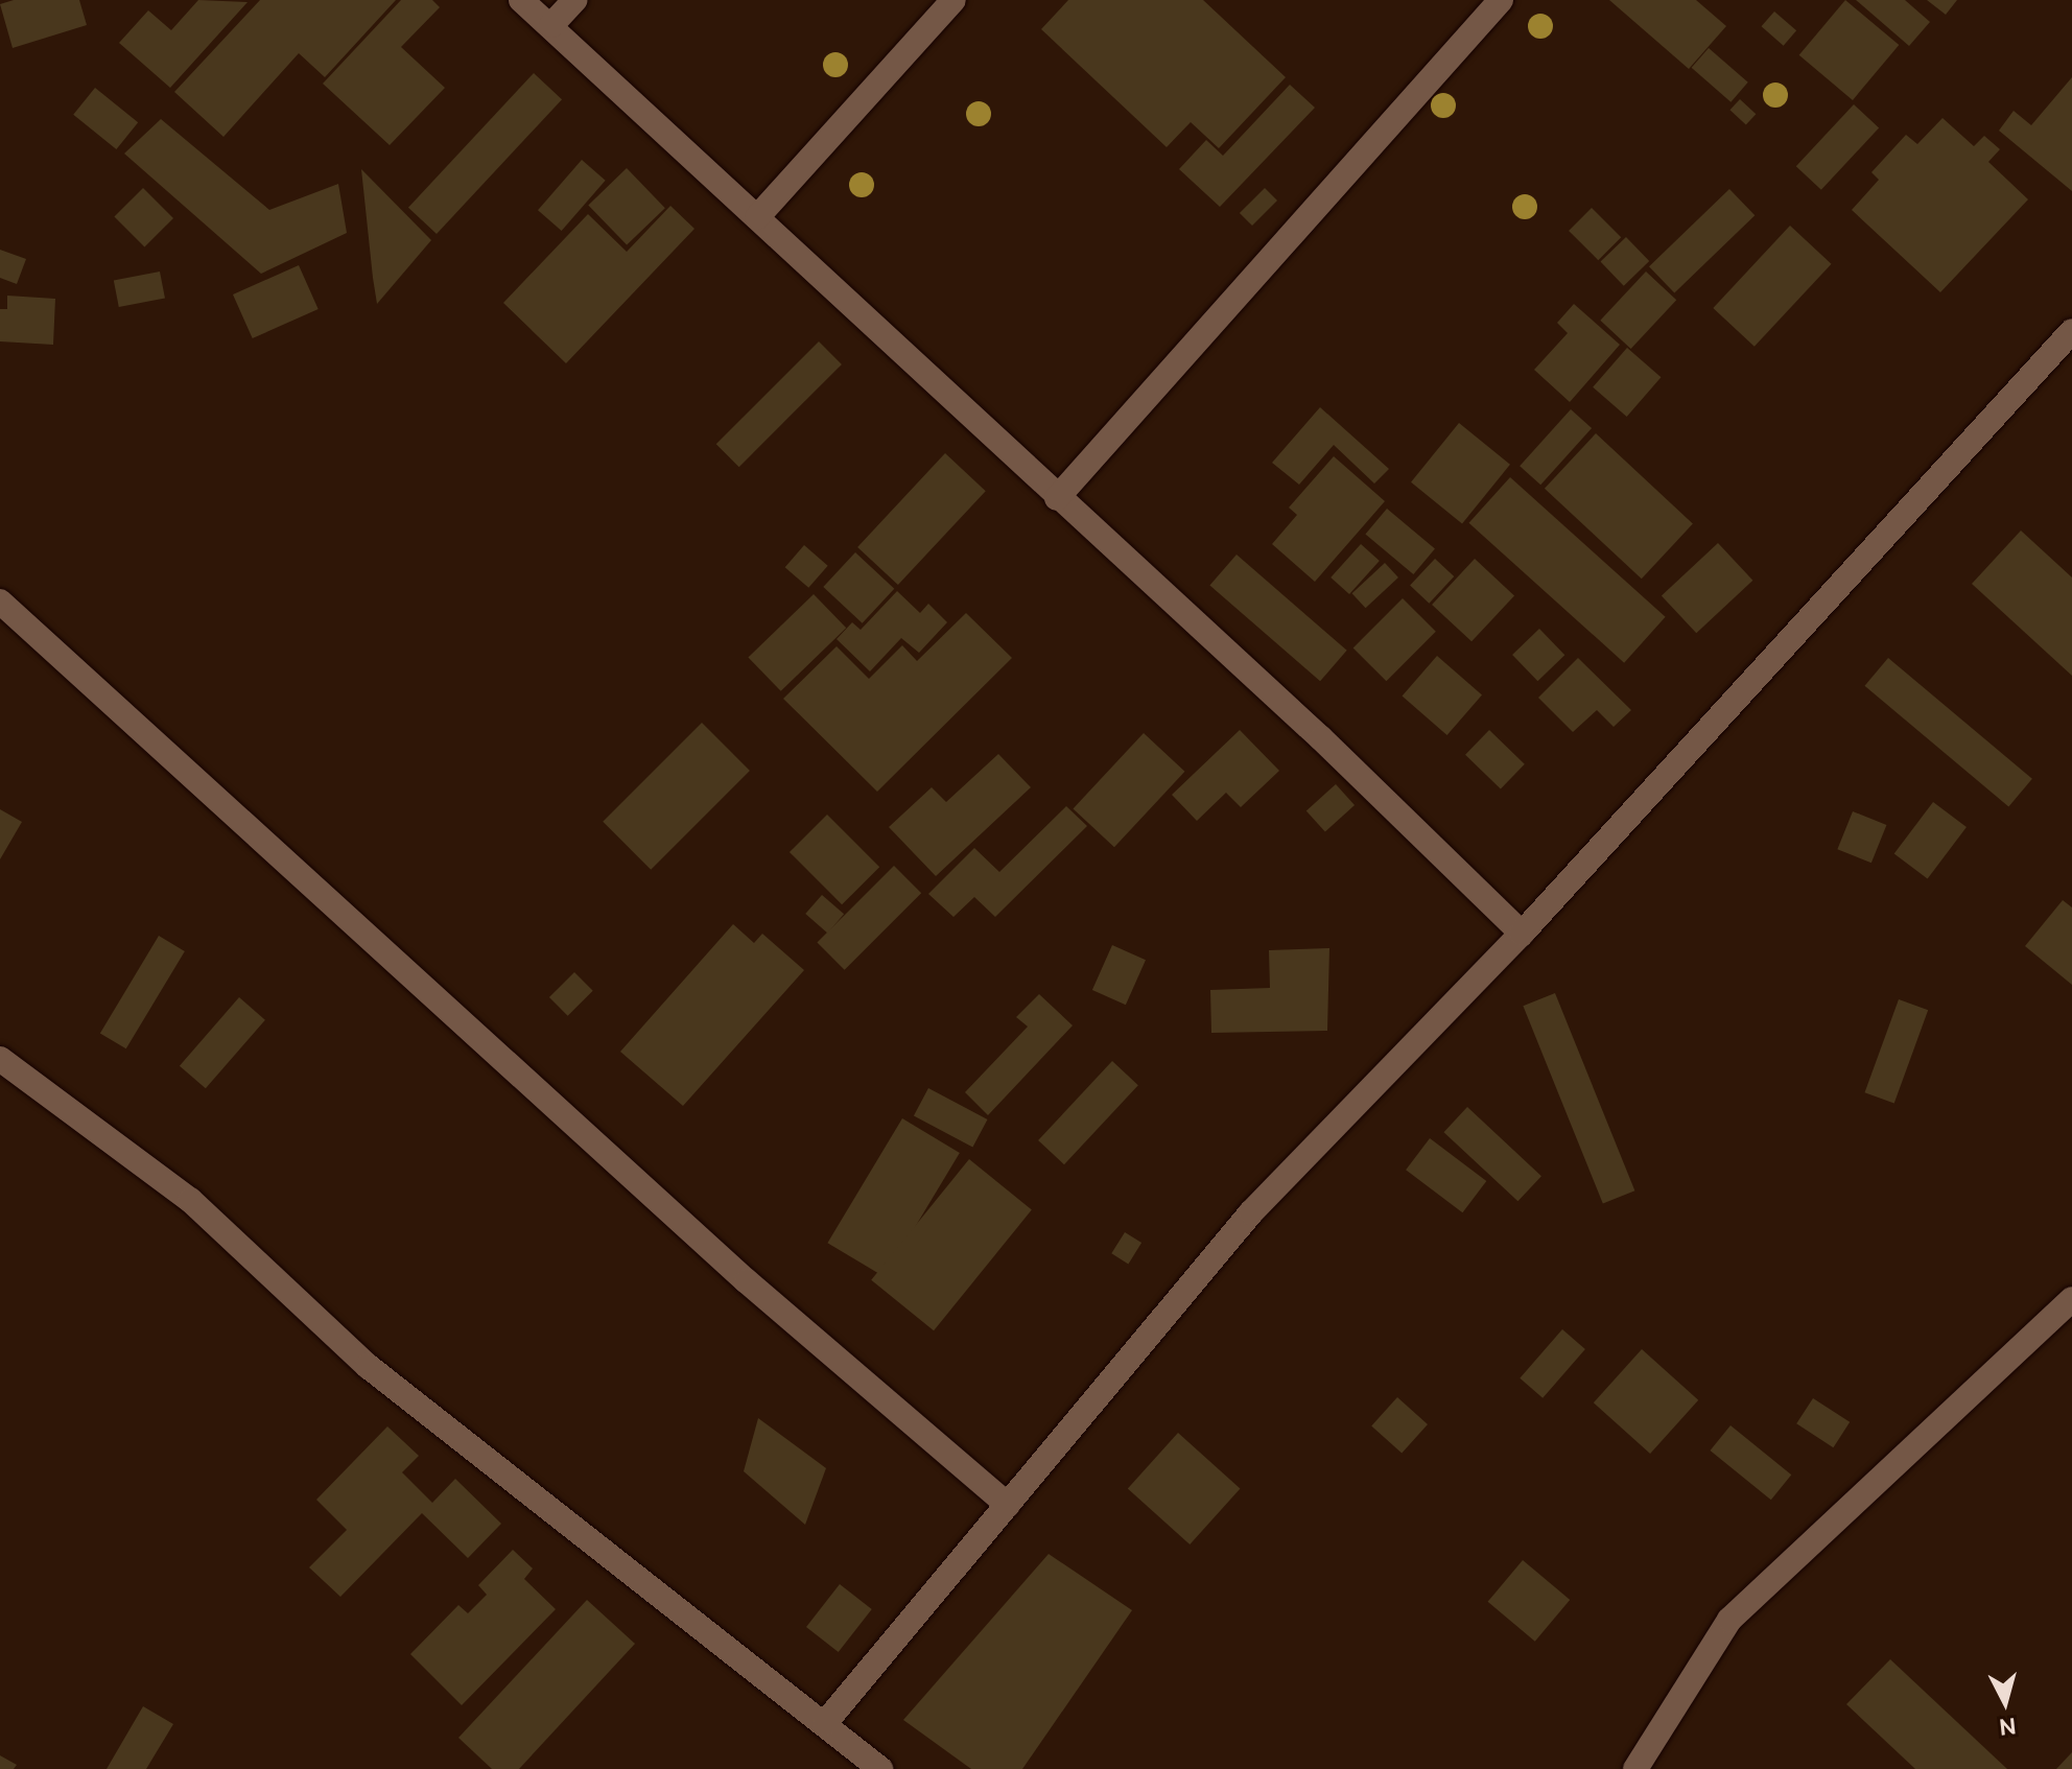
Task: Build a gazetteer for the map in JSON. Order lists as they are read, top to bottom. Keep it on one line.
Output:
{"north":"bottom"}
